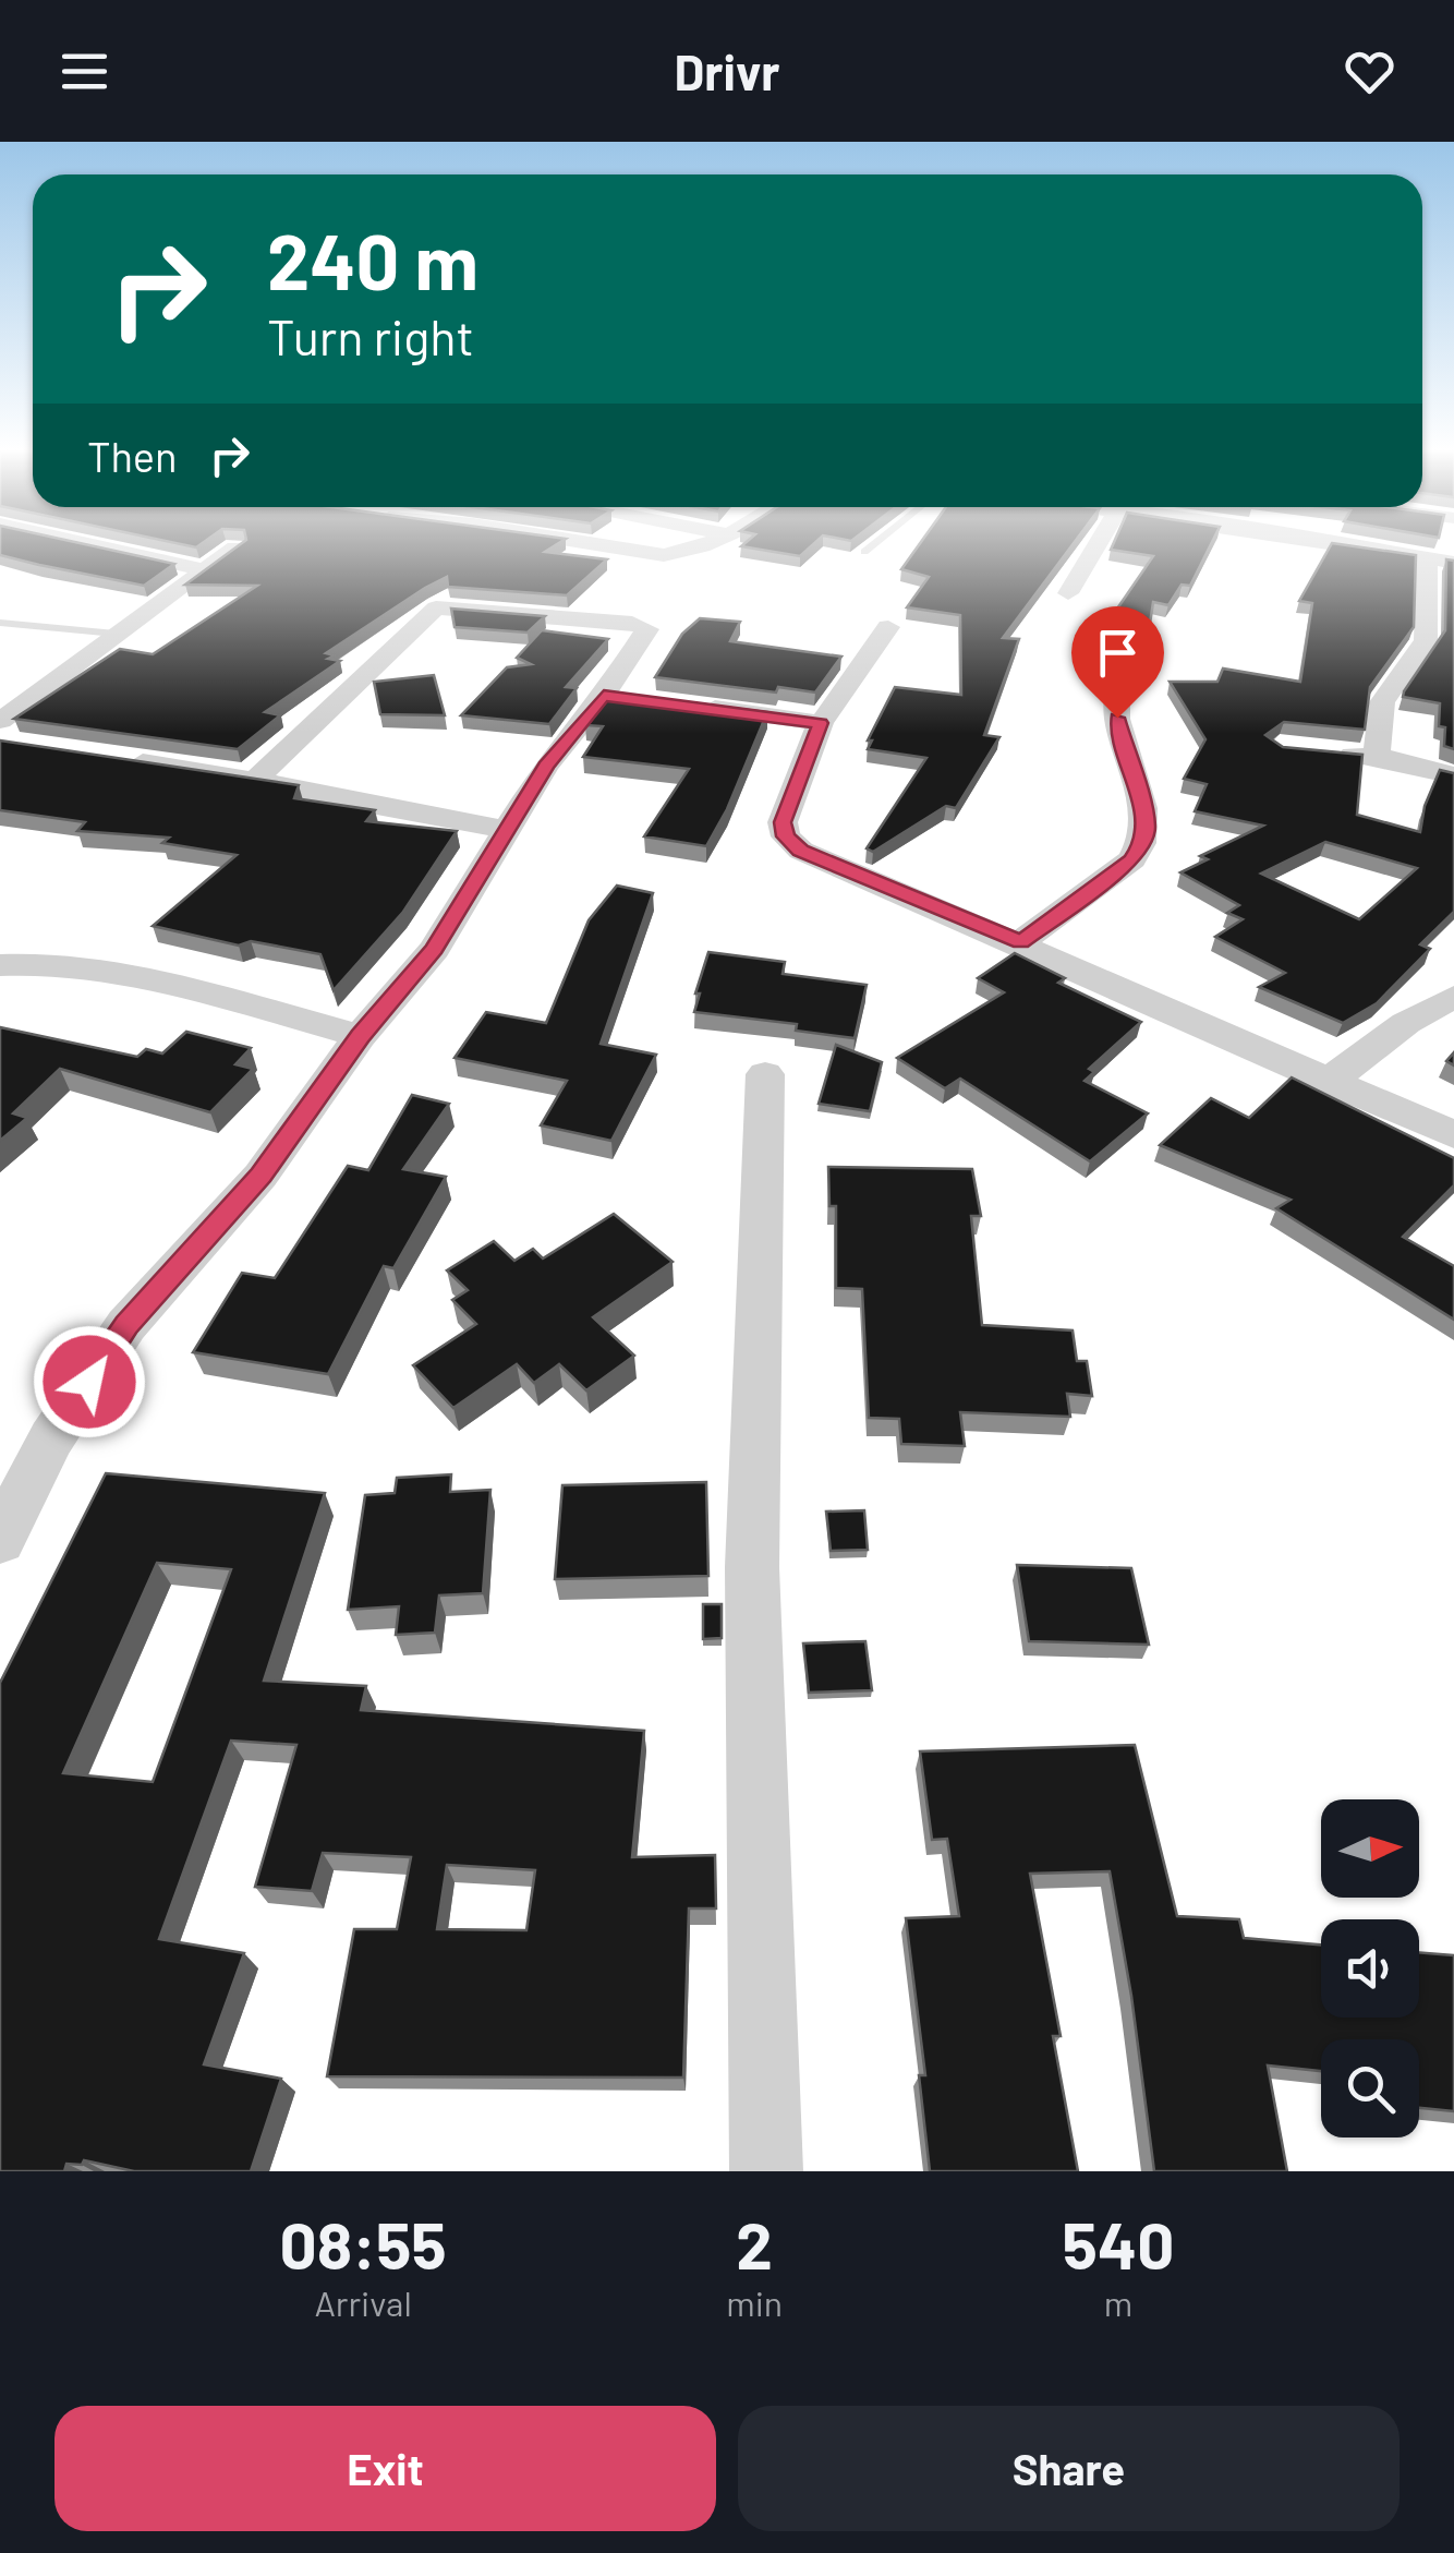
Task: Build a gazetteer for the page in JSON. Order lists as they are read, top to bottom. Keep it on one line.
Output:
{"north":"right","page":{"header":"Drivr","turn":["240 m","Turn right"],"then":"Then","eta":["08:55","Arrival","2","min","540","m"],"buttons":["Exit","Share"]}}
